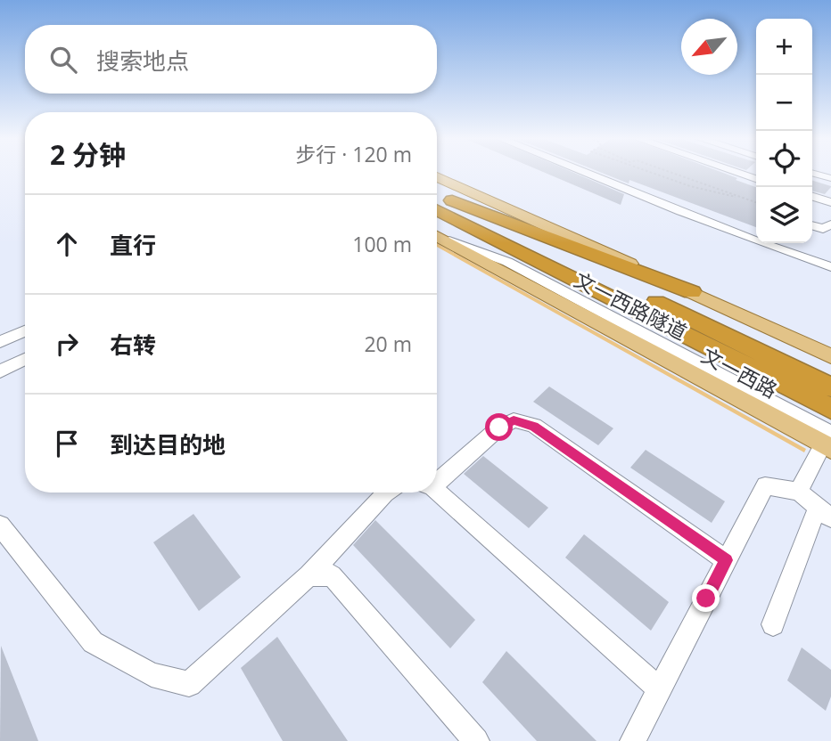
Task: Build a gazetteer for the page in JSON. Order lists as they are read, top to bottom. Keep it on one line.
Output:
{"streets":{"highway":["文一西路隧道"],"main road":["文一西路"]},"north":"bottom left","page":{"map_buttons":["+","−"],"search":"搜索地点","heading":["2 分钟","步行 · 120 m"],"list":[["直行","100 m"],["右转","20 m"],"到达目的地"]}}
